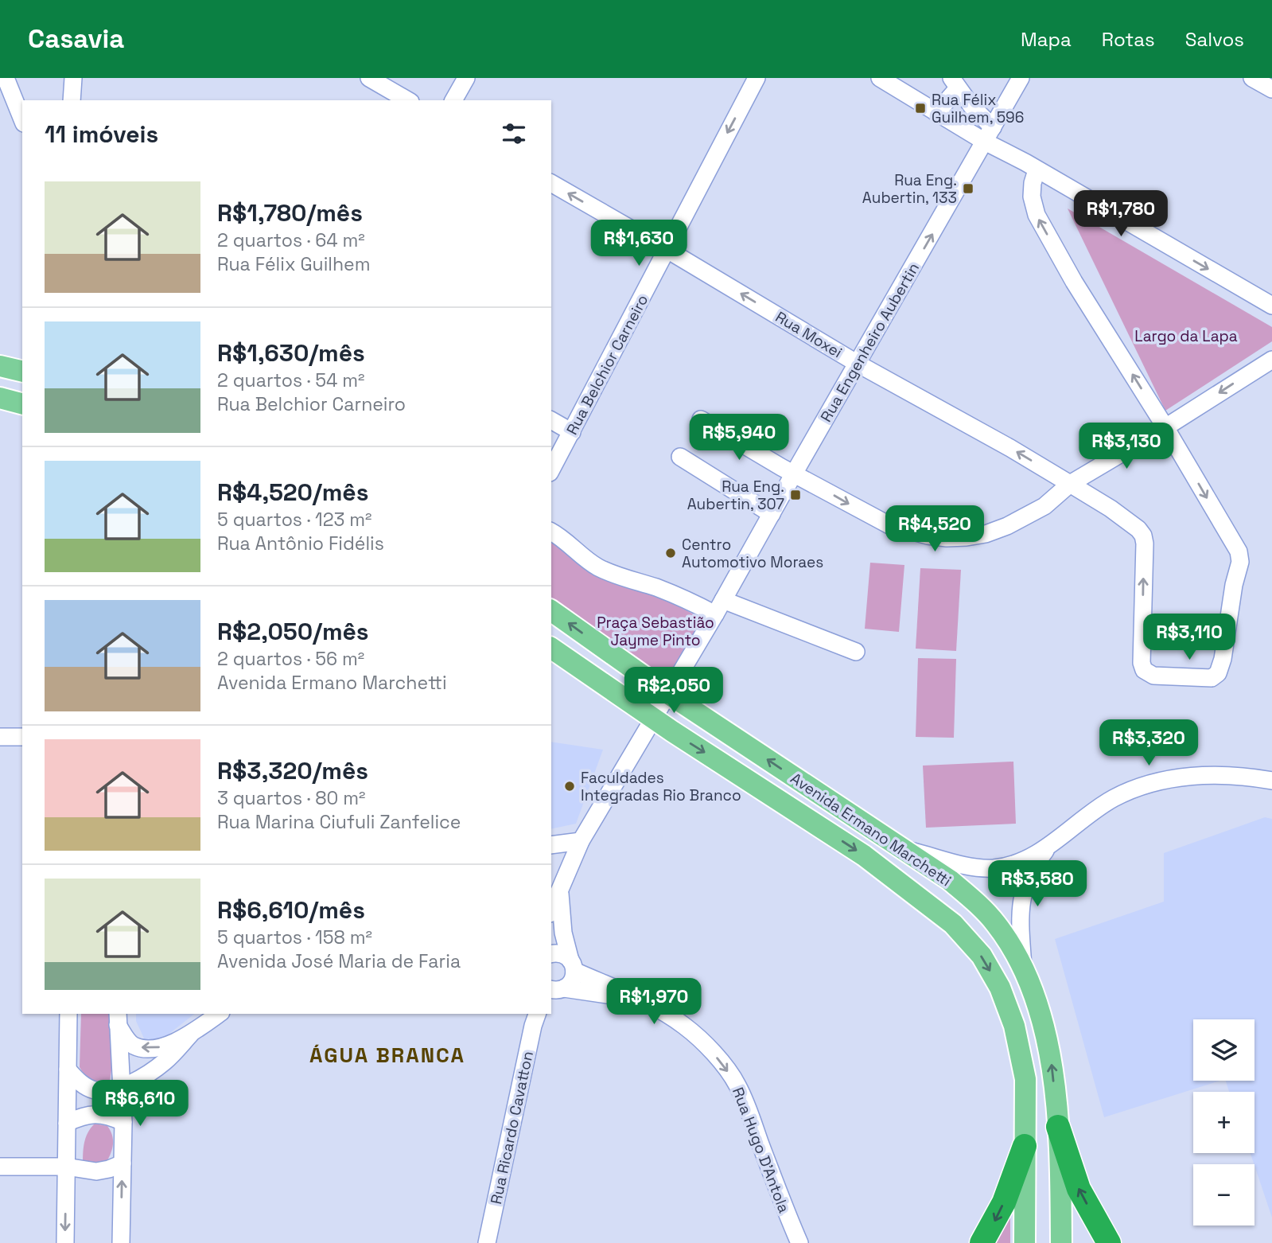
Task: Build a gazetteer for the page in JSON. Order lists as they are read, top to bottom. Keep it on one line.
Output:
{"streets":{"main road":["Avenida Ermano Marchetti"],"street":["Rua Moxei","Rua Engenheiro Aubertin","Rua Belchior Carneiro","Rua Ricardo Cavatton","Rua Hugo D'Antola"]},"crossings":[["Rua Moxei","Rua Engenheiro Aubertin"],["Rua Moxei","Rua Belchior Carneiro"],["Rua Engenheiro Aubertin","Avenida Ermano Marchetti"]],"one_way":["Rua Engenheiro Aubertin","Rua Belchior Carneiro","Rua Hugo D'Antola"],"districts":["ÁGUA BRANCA"],"parks":["Largo da Lapa","Praça Sebastião Jayme Pinto"],"places":{"transit":["Rua Félix Guilhem, 596","Rua Eng. Aubertin, 133","Rua Eng. Aubertin, 307"],"other":["Centro Automotivo Moraes","Faculdades Integradas Rio Branco"]},"page":{"header":"Casavia","nav":["Mapa","Rotas","Salvos"],"heading":"11 imóveis","list":[{"name":"R$1,780/mês","note":"2 quartos · 64 m² · Rua Félix Guilhem"},{"name":"R$1,630/mês","note":"2 quartos · 54 m² · Rua Belchior Carneiro"},{"name":"R$4,520/mês","note":"5 quartos · 123 m² · Rua Antônio Fidélis"},{"name":"R$2,050/mês","note":"2 quartos · 56 m² · Avenida Ermano Marchetti"},{"name":"R$3,320/mês","note":"3 quartos · 80 m² · Rua Marina Ciufuli Zanfelice"},{"name":"R$6,610/mês","note":"5 quartos · 158 m² · Avenida José Maria de Faria"}],"price":["R$1,780","R$1,630","R$5,940","R$3,130","R$4,520","R$3,110","R$2,050","R$3,320","R$3,580","R$1,970","R$6,610"],"map_buttons":["+","−"]}}
